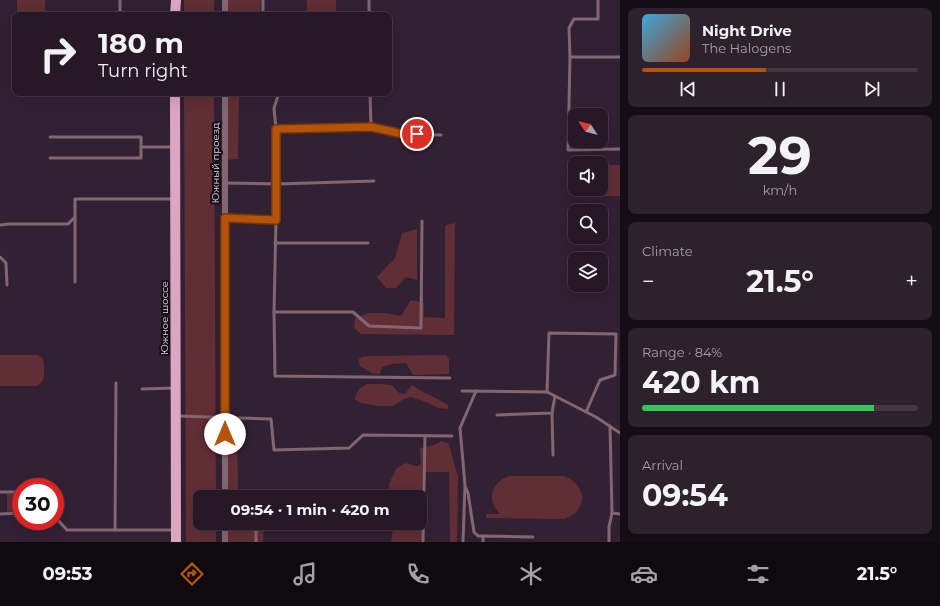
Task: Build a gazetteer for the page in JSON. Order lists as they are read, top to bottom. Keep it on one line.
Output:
{"streets":{"main road":["Южное шоссе"],"street":["Южный проезд"]},"north":"top left","page":{"turn":["180 m","Turn right"],"song":["Night Drive","The Halogens"],"tile":[["29","km/h"],"Climate",["Range · 84%","420 km"],["Arrival","09:54"]],"heat":["−","21.5°","+"],"limit":"30","trip":"09:54 · 1 min · 420 m","tabs":["09:53","21.5°"]}}
